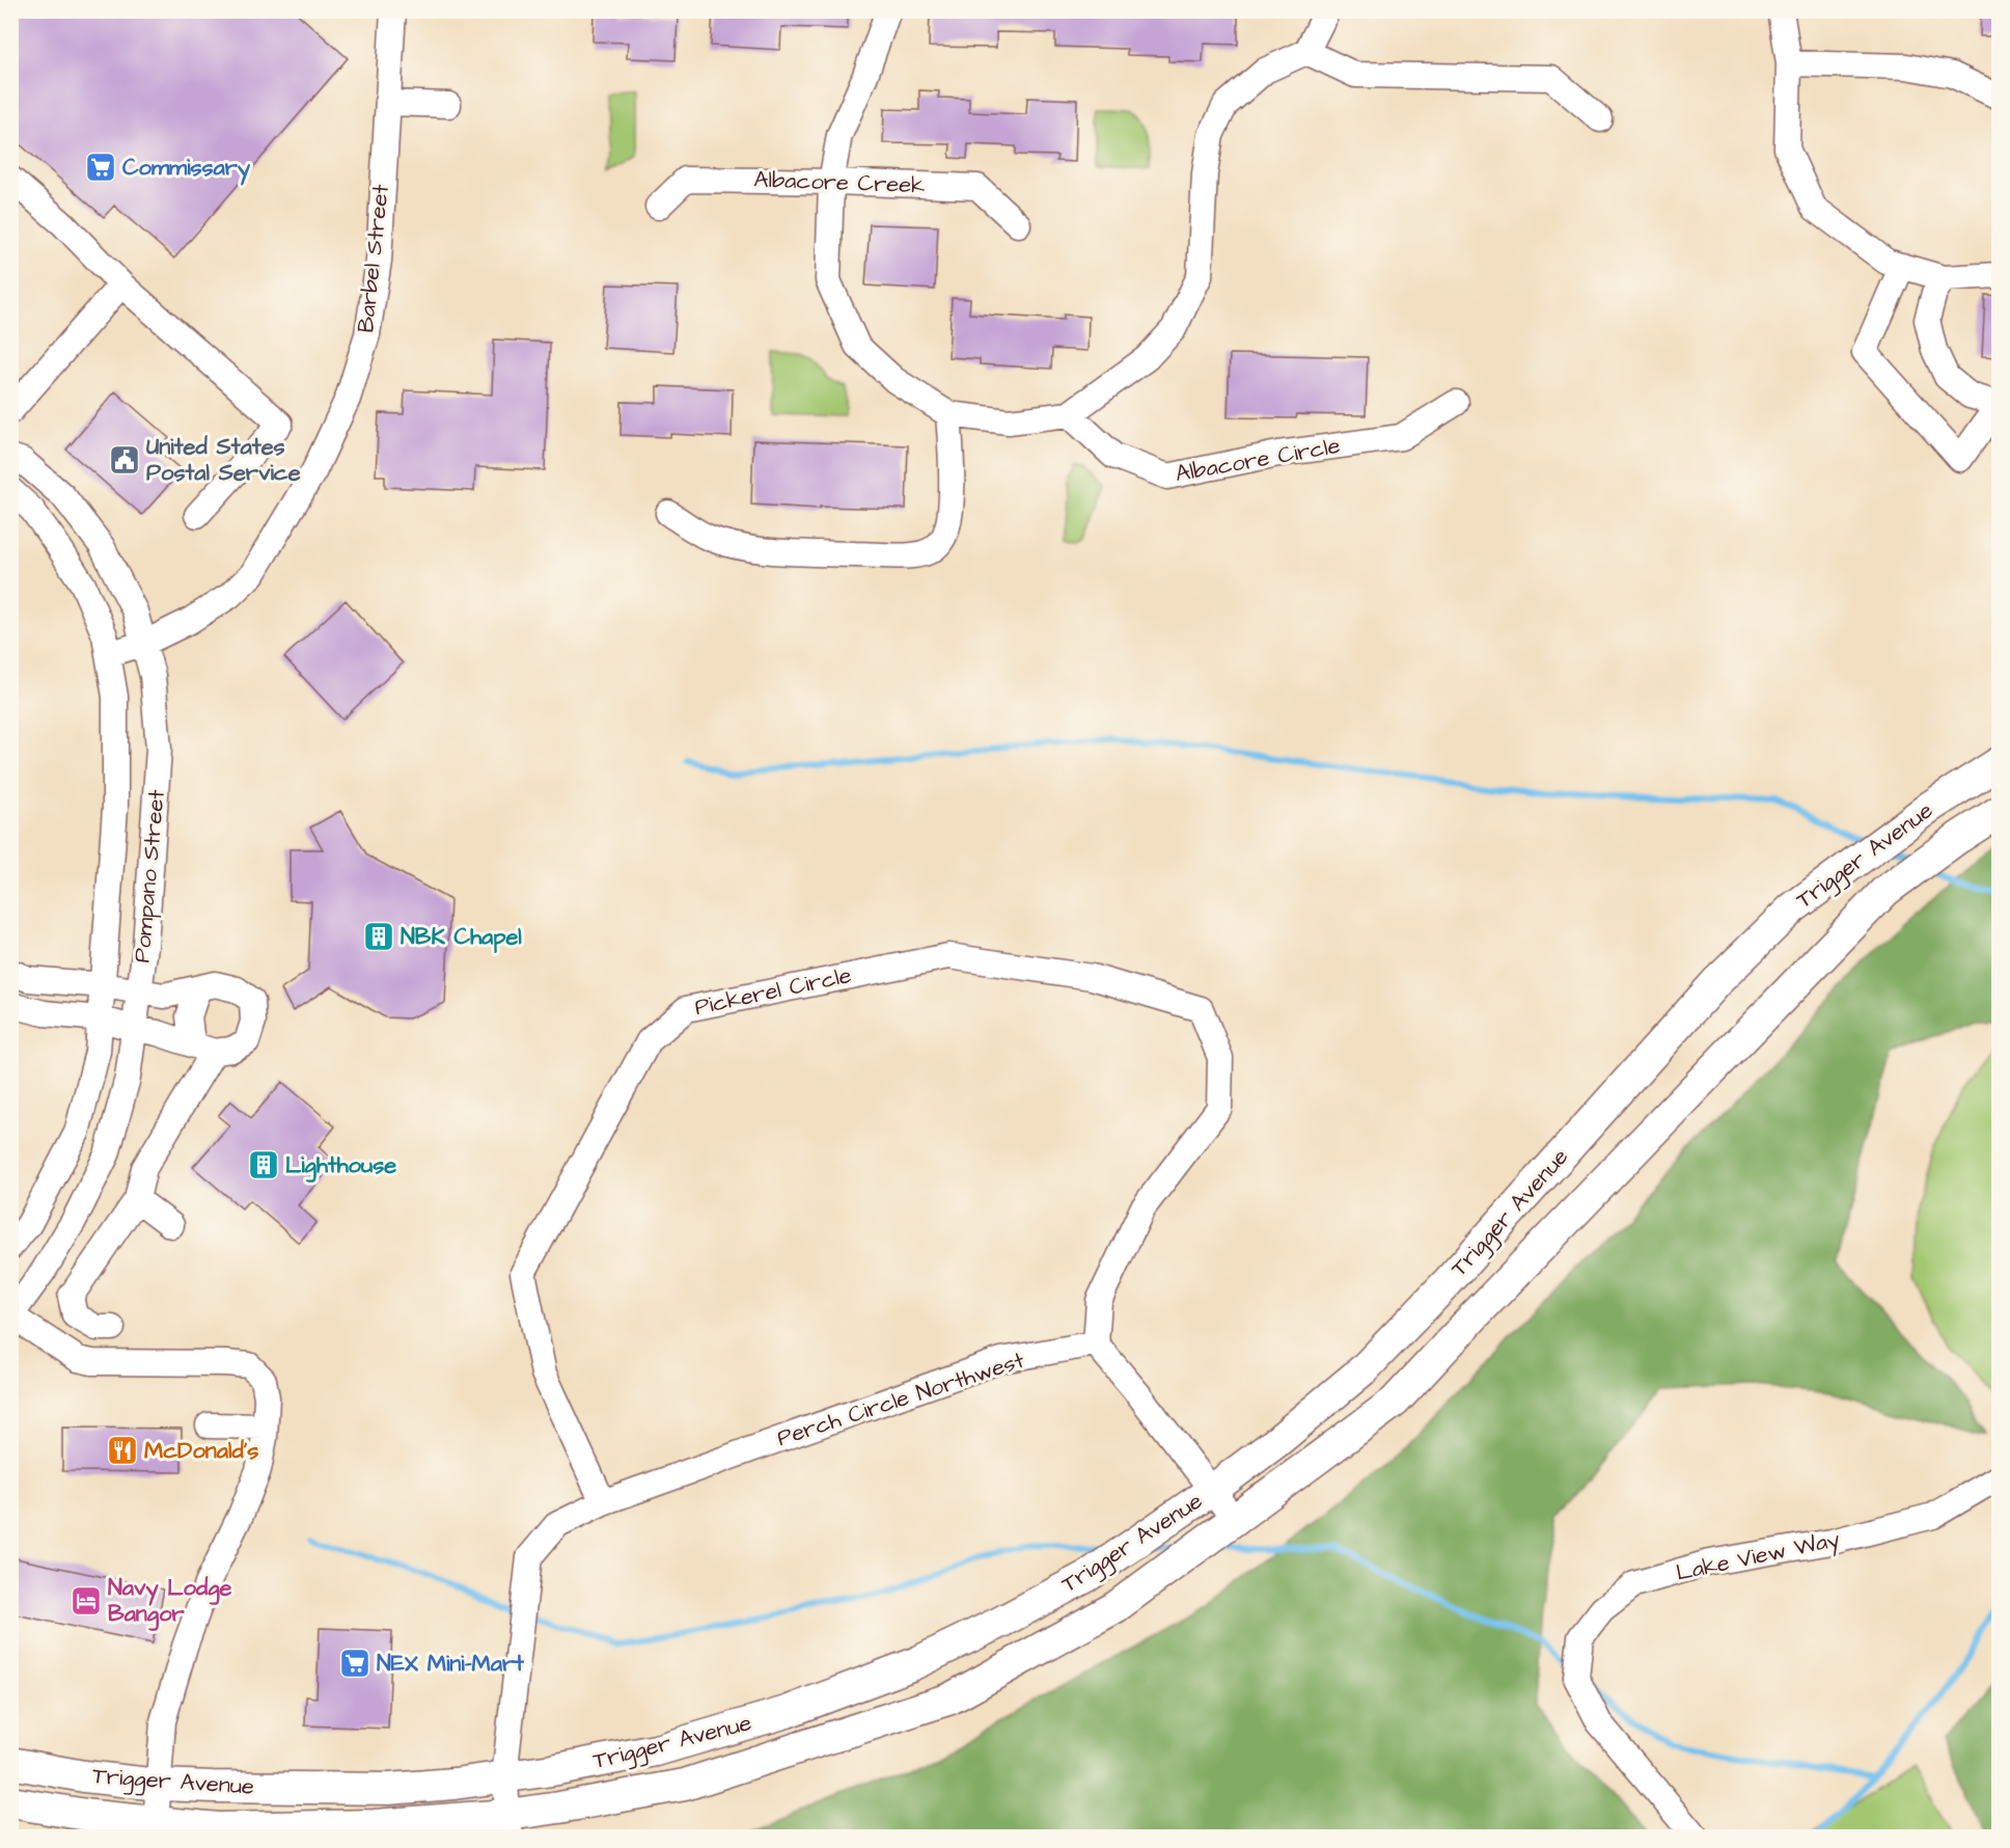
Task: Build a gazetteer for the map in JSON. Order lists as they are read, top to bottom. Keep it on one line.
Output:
{"streets":{"main road":["Trigger Avenue"],"street":["Albacore Creek","Barbel Street","Albacore Circle","Pompano Street","Pickerel Circle","Perch Circle Northwest","Lake View Way"]},"crossings":[["Barbel Street","Pompano Street"],["Pickerel Circle","Perch Circle Northwest"]],"places":{"supermarket":["Commissary","NEX Mini-Mart"],"public building":["United States Postal Service"],"building":["NBK Chapel","Lighthouse"],"restaurant":["McDonald's"],"hotel":["Navy Lodge Bangor"]}}
